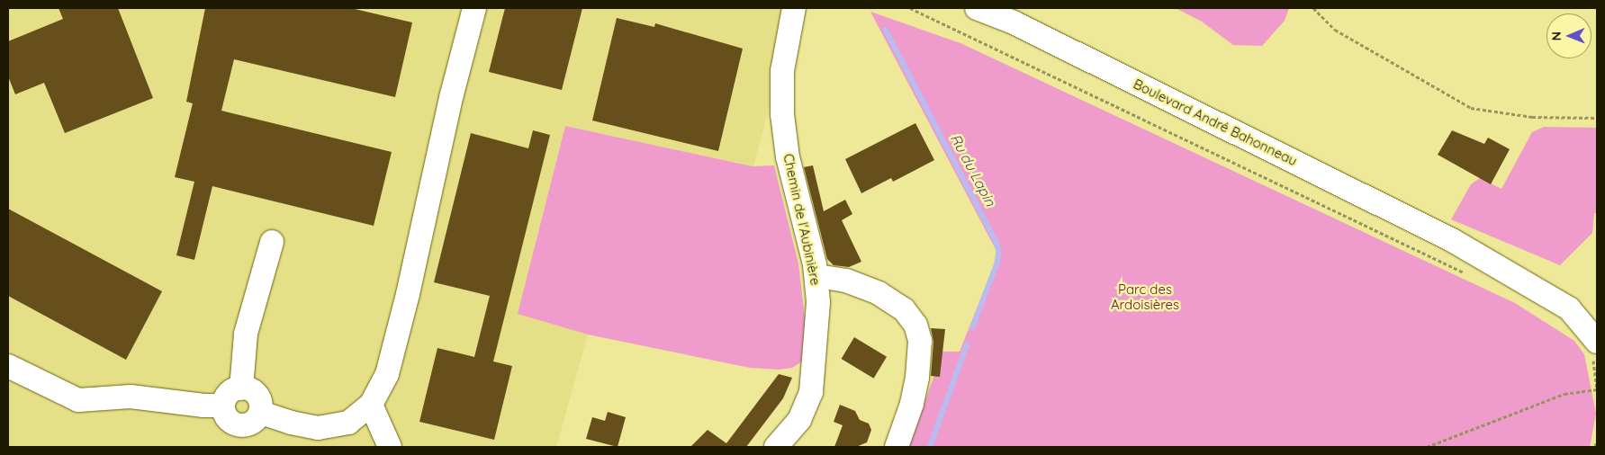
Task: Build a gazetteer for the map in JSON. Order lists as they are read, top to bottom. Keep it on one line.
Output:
{"streets":{"street":["Boulevard André Bahonneau","Chemin de l'Aubinière"]},"water":["Ru du Lapin"],"parks":["Parc des Ardoisières"],"north":"left"}
